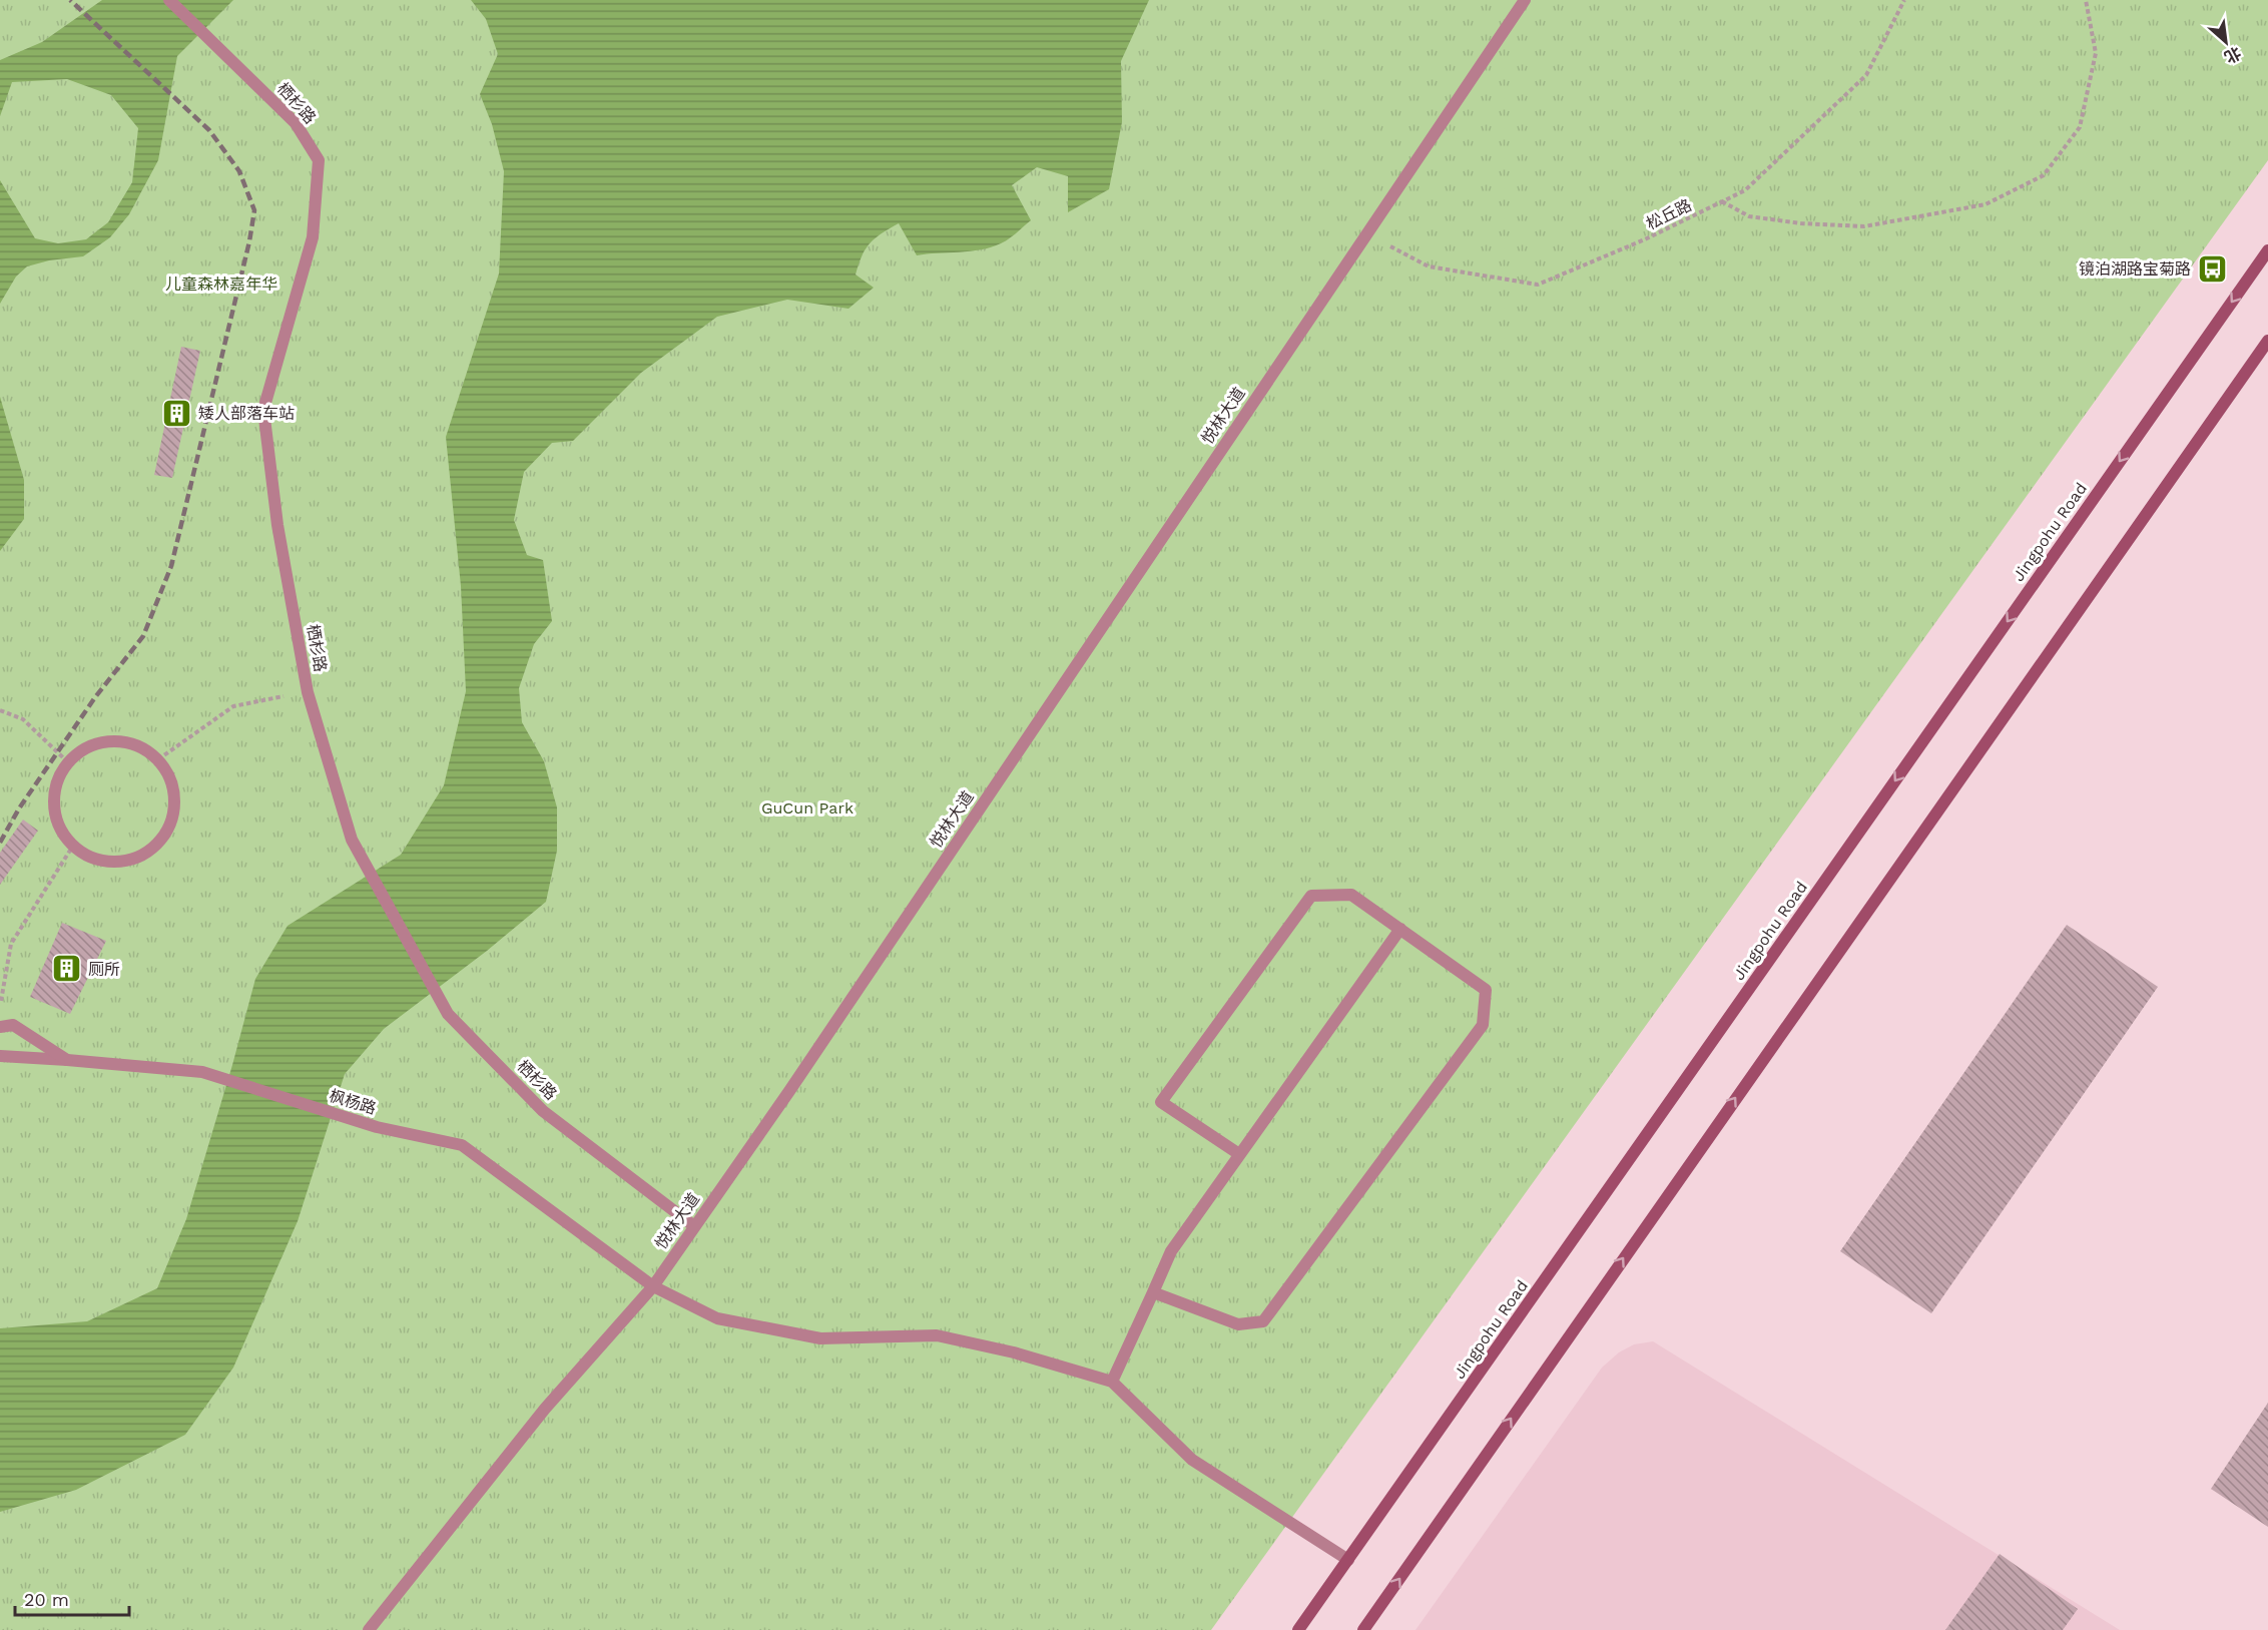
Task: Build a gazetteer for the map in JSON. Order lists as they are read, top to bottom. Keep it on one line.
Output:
{"streets":{"street":["栖杉路","悦林大道","Jingpohu Road","枫杨路"],"path":["松丘路"]},"crossings":[["栖杉路","悦林大道"],["松丘路","悦林大道"],["悦林大道","枫杨路"]],"parks":["儿童森林嘉年华","GuCun Park"],"places":{"bus stop":["镜泊湖路宝菊路"],"building":["矮人部落车站","厕所"]},"scale_bar":"20 m","north":"bottom right"}
